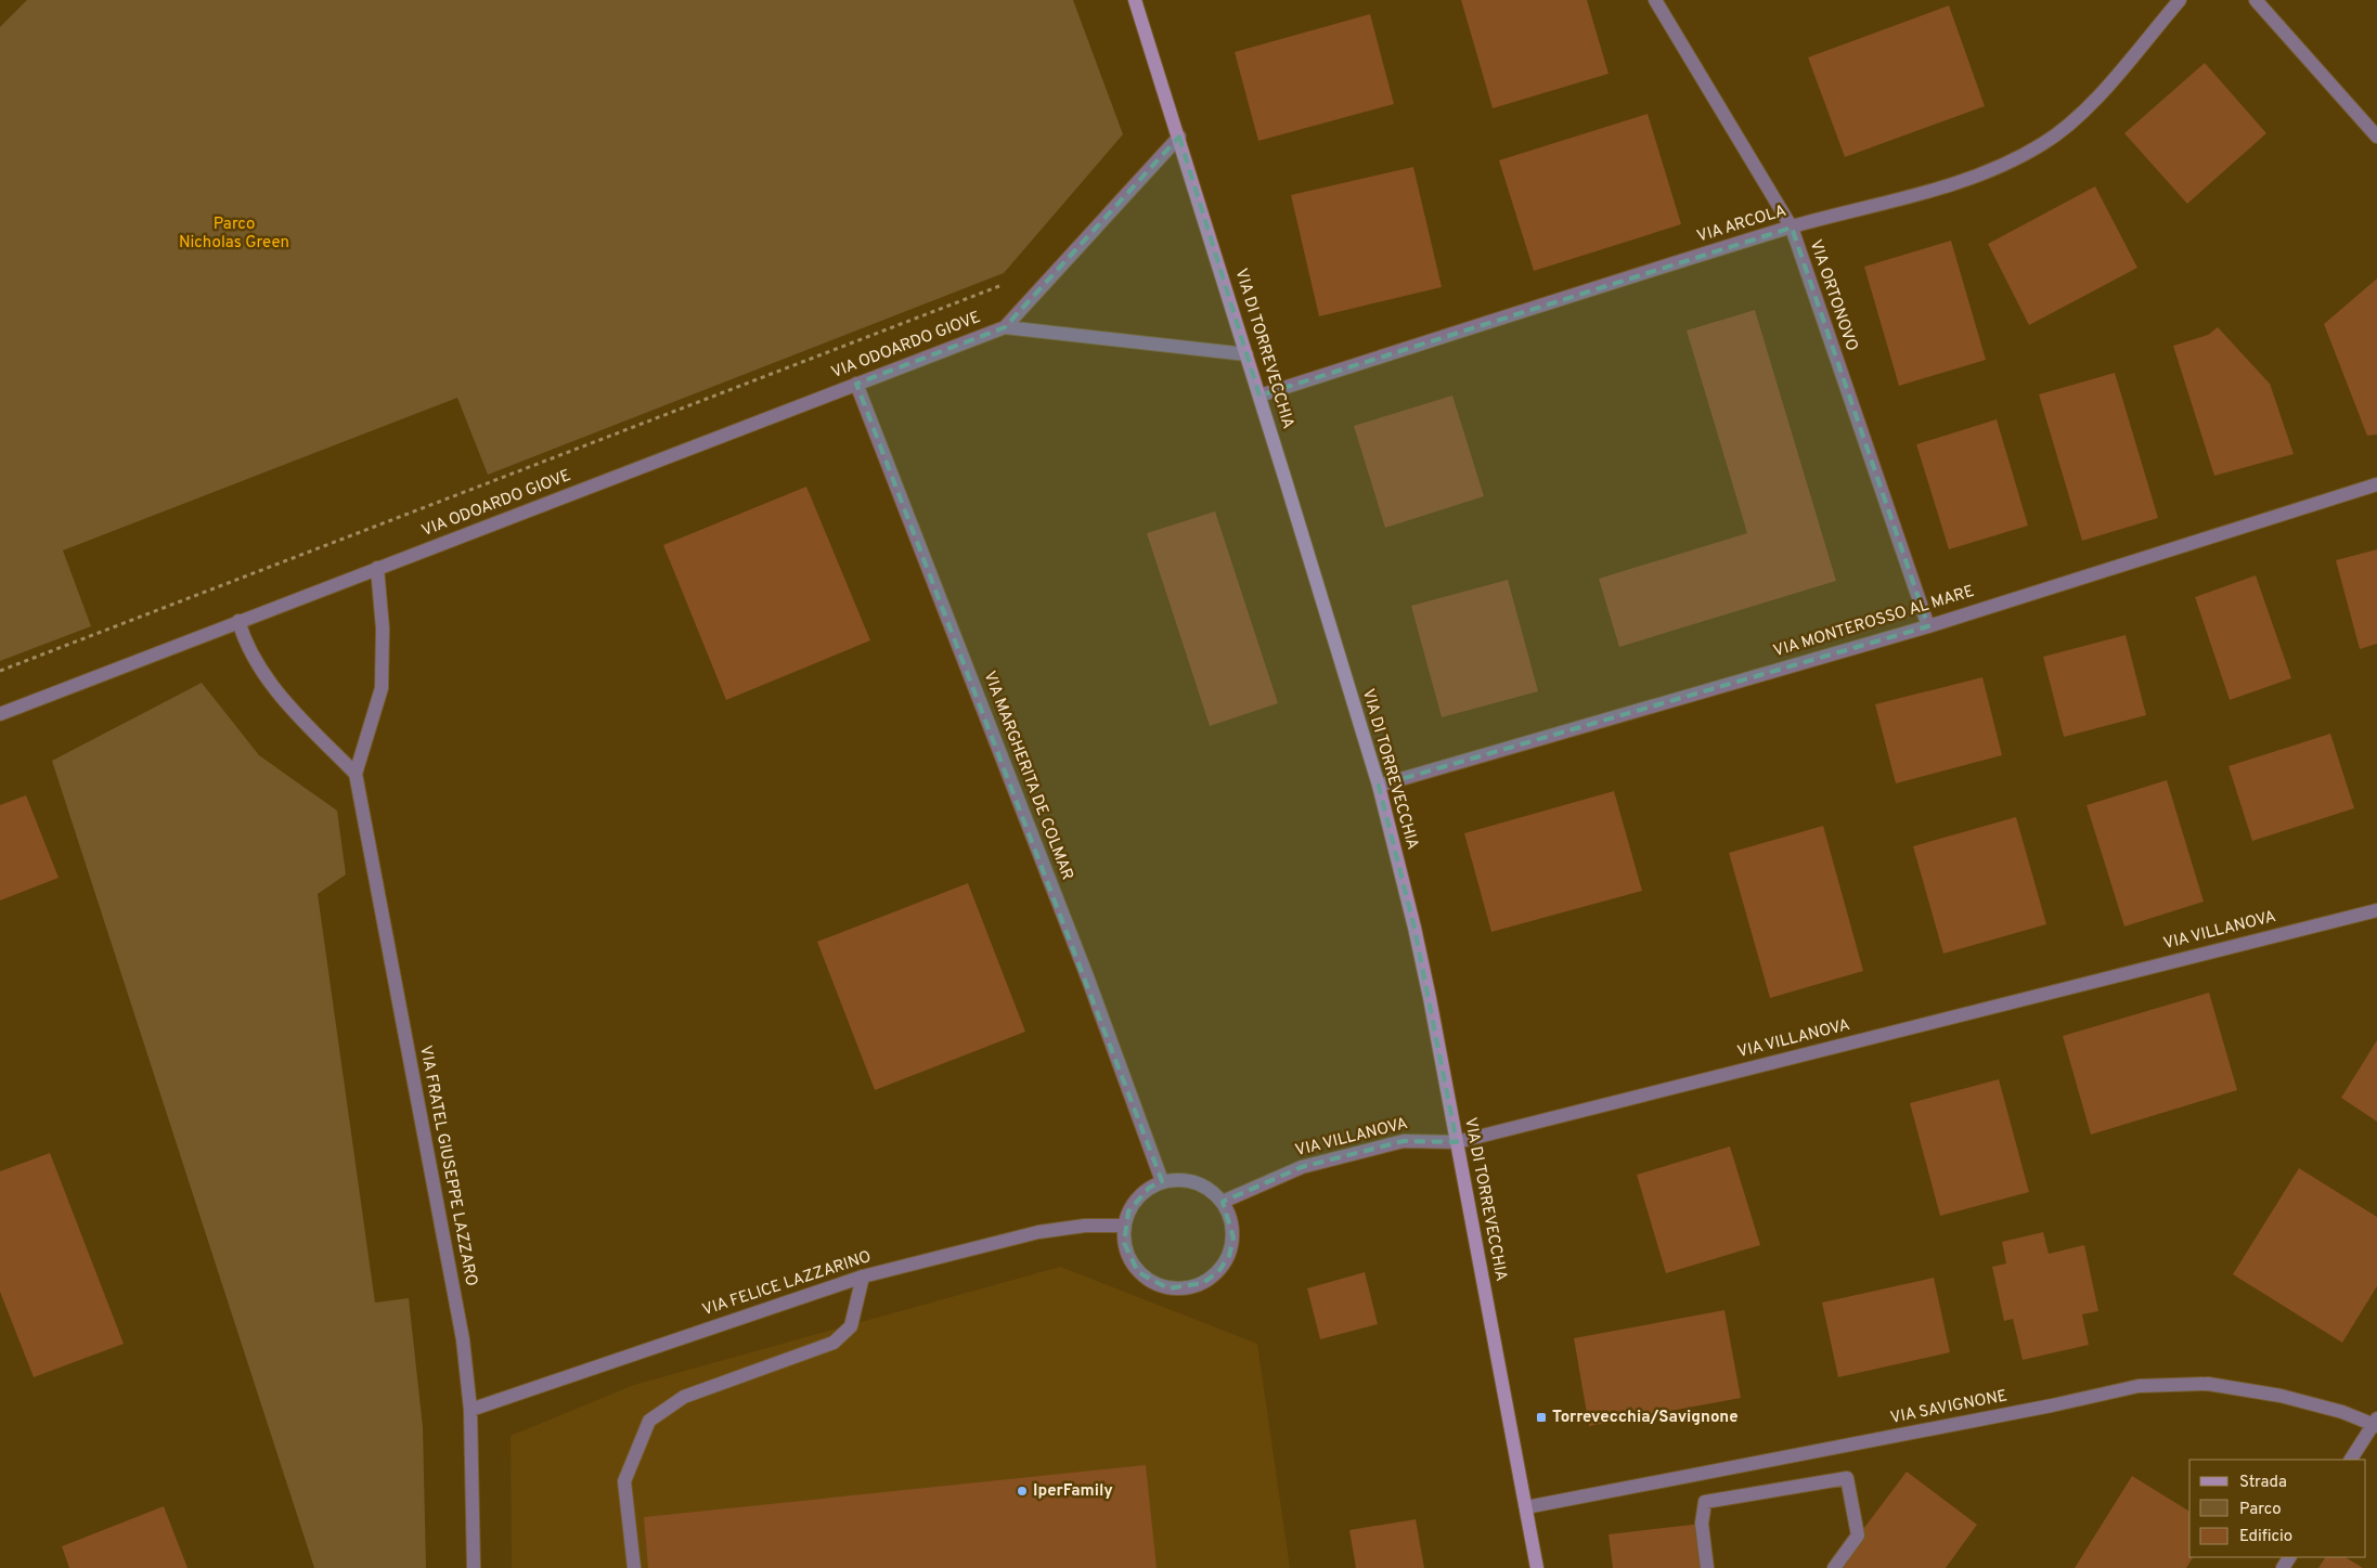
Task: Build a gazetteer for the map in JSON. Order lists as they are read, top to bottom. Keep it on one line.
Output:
{"streets":{"main road":["VIA DI TORREVECCHIA"],"street":["VIA ARCOLA","VIA ORTONOVO","VIA ODOARDO GIOVE","VIA MONTEROSSO AL MARE","VIA MARGHERITA DE COLMAR","VIA VILLANOVA","VIA FRATEL GIUSEPPE LAZZARO","VIA FELICE LAZZARINO","VIA SAVIGNONE"]},"crossings":[["VIA ARCOLA","VIA ORTONOVO"],["VIA ARCOLA","VIA DI TORREVECCHIA"],["VIA ORTONOVO","VIA MONTEROSSO AL MARE"],["VIA ODOARDO GIOVE","VIA DI TORREVECCHIA"],["VIA ODOARDO GIOVE","VIA MARGHERITA DE COLMAR"],["VIA DI TORREVECCHIA","VIA MONTEROSSO AL MARE"],["VIA DI TORREVECCHIA","VIA VILLANOVA"],["VIA DI TORREVECCHIA","VIA SAVIGNONE"],["VIA MARGHERITA DE COLMAR","VIA VILLANOVA"],["VIA MARGHERITA DE COLMAR","VIA FELICE LAZZARINO"],["VIA VILLANOVA","VIA FELICE LAZZARINO"],["VIA FRATEL GIUSEPPE LAZZARO","VIA FELICE LAZZARINO"]],"parks":["Parco Nicholas Green"],"places":{"transit":["Torrevecchia/Savignone"],"other":["IperFamily"]},"legend":["Strada","Parco","Edificio"]}
